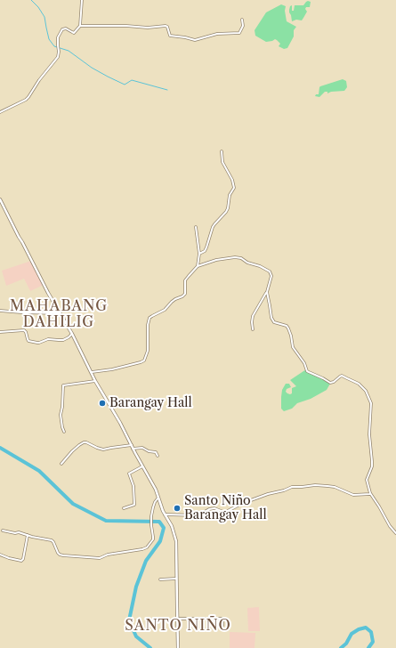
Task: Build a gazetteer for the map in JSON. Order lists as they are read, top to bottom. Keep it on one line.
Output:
{"districts":["MAHABANG DAHILIG","SANTO NIÑO"],"places":["Barangay Hall","Santo Niño Barangay Hall"]}
